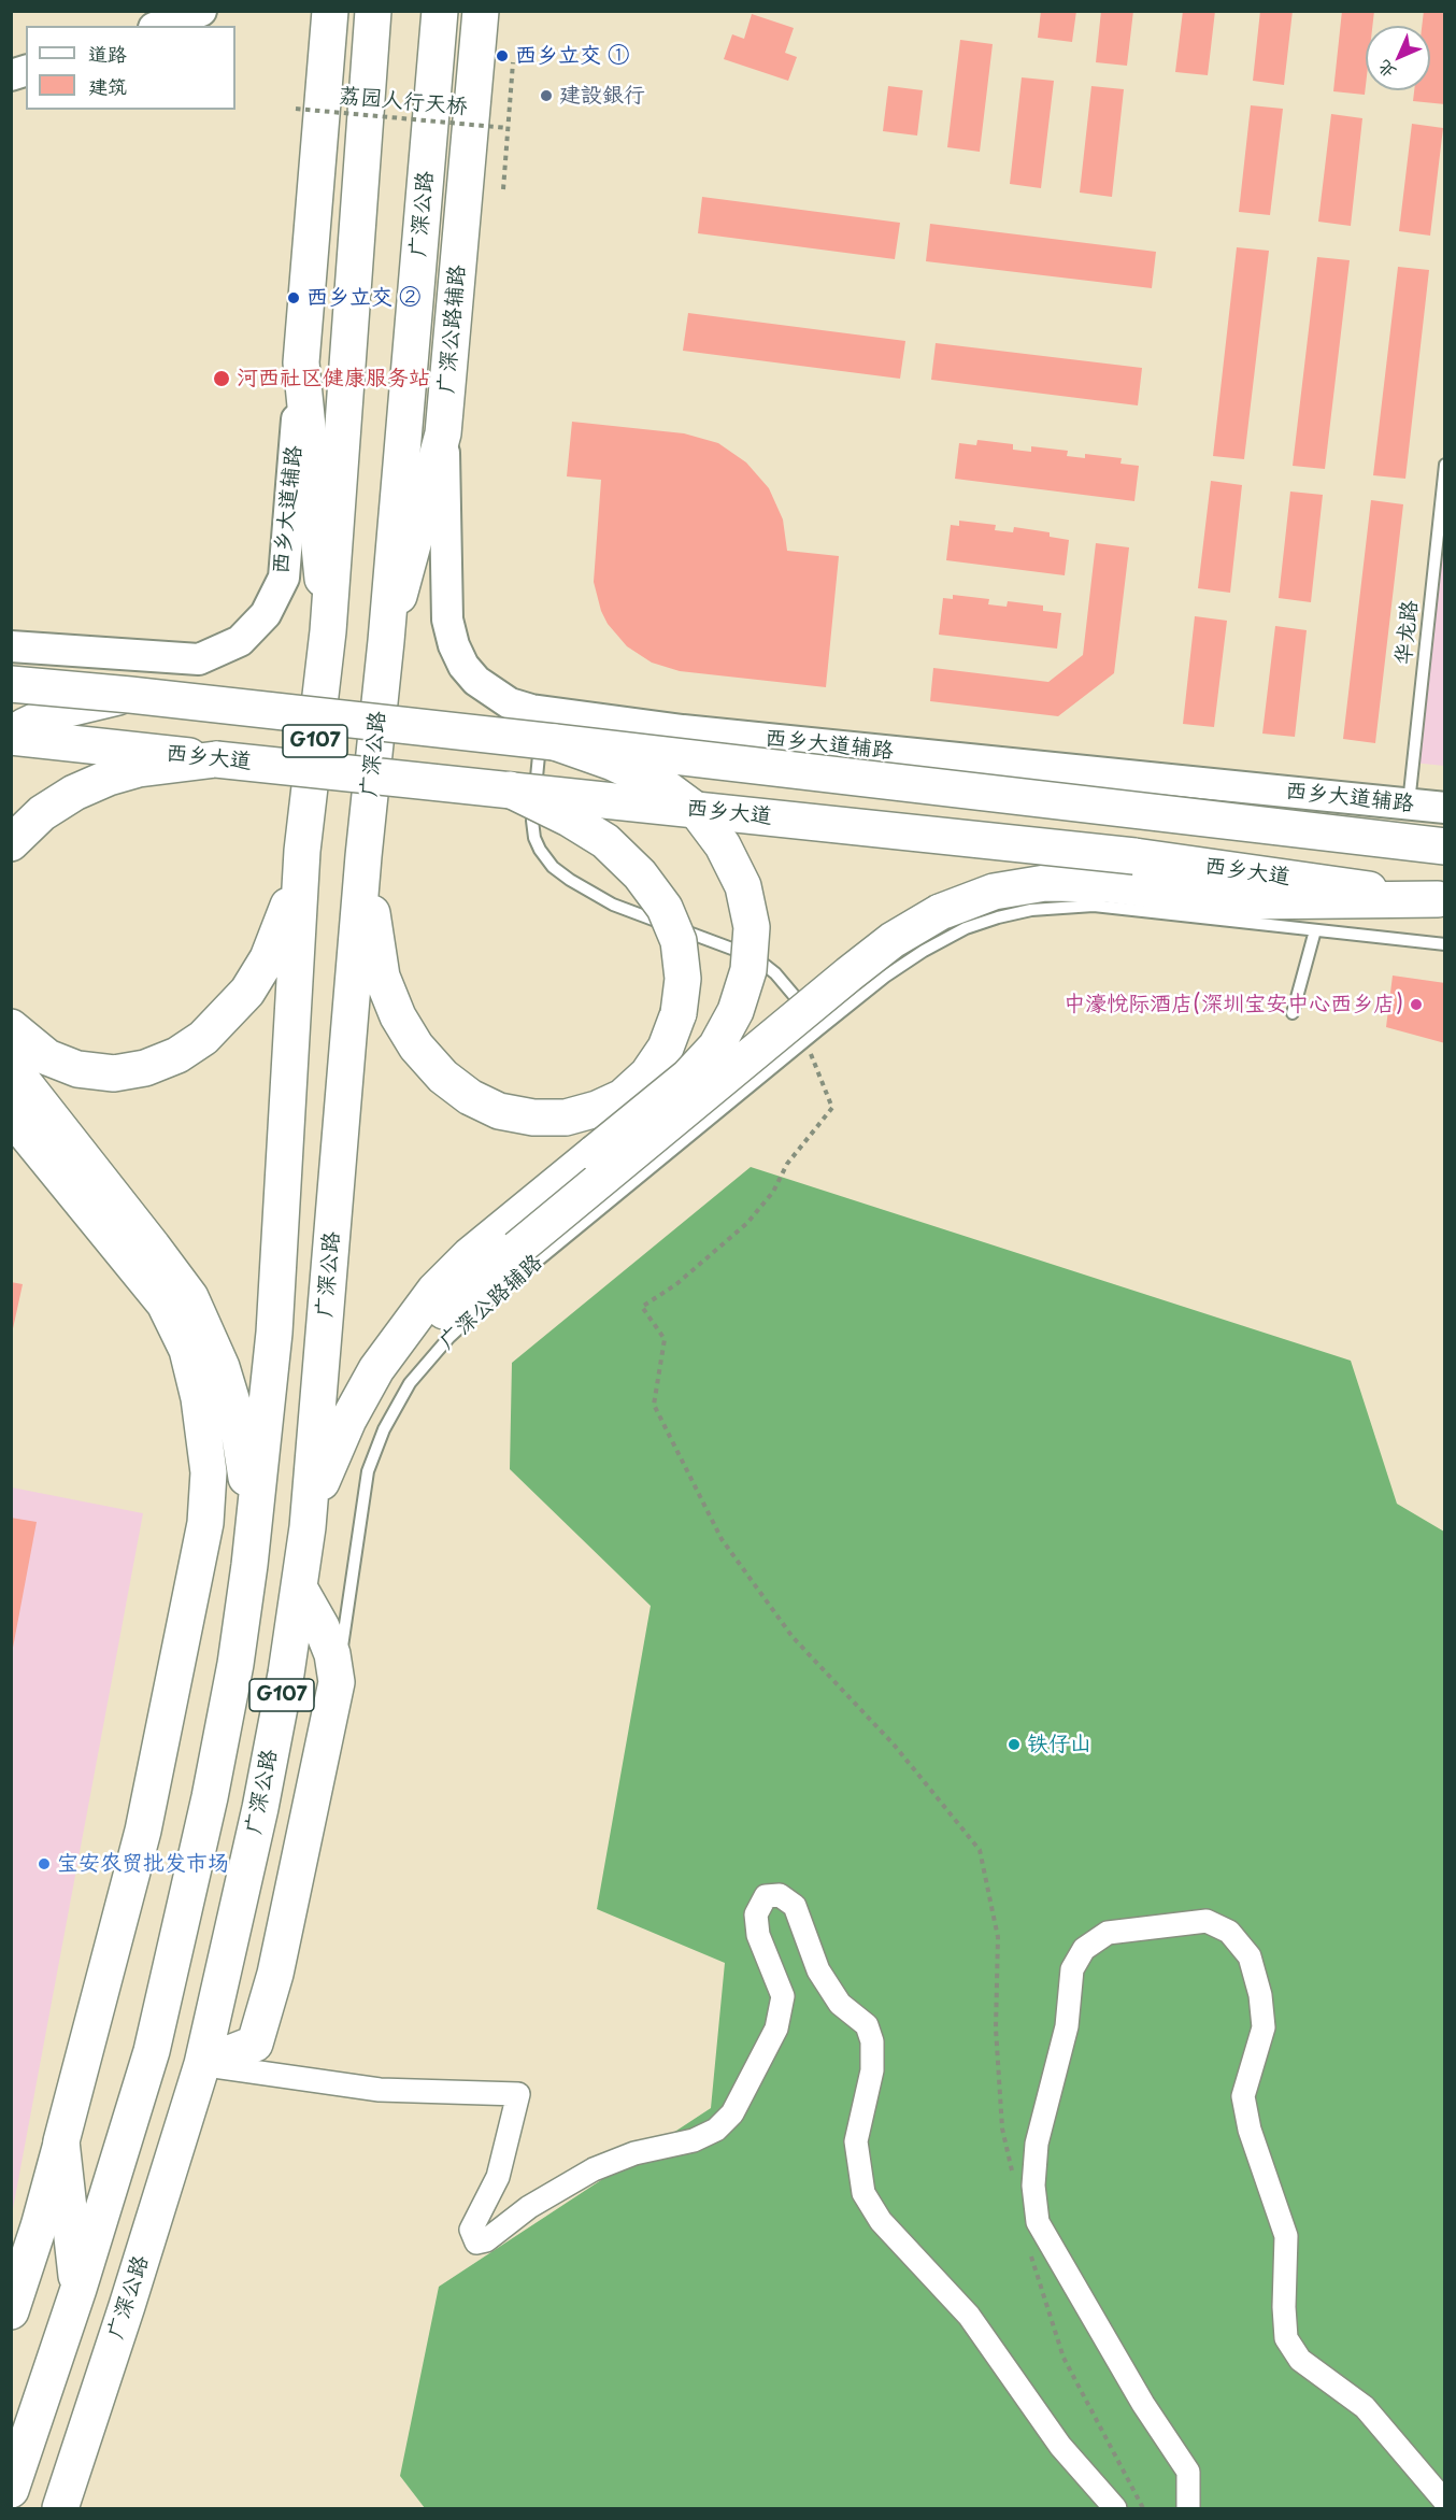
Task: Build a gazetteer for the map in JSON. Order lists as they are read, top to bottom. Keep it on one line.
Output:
{"streets":{"main road":["广深公路","广深公路辅路","G107","西乡大道"],"street":["西乡大道辅路"],"lane":["华龙路"],"path":["荔园人行天桥"]},"crossings":[["广深公路","广深公路辅路"],["广深公路辅路","西乡大道辅路"],["西乡大道辅路","华龙路"]],"places":["西乡立交 ①","建設銀行","西乡立交 ②","河西社区健康服务站","中濠悦际酒店(深圳宝安中心西乡店)","铁仔山","宝安农贸批发市场"],"legend":["道路","建筑"],"north":"bottom left"}
